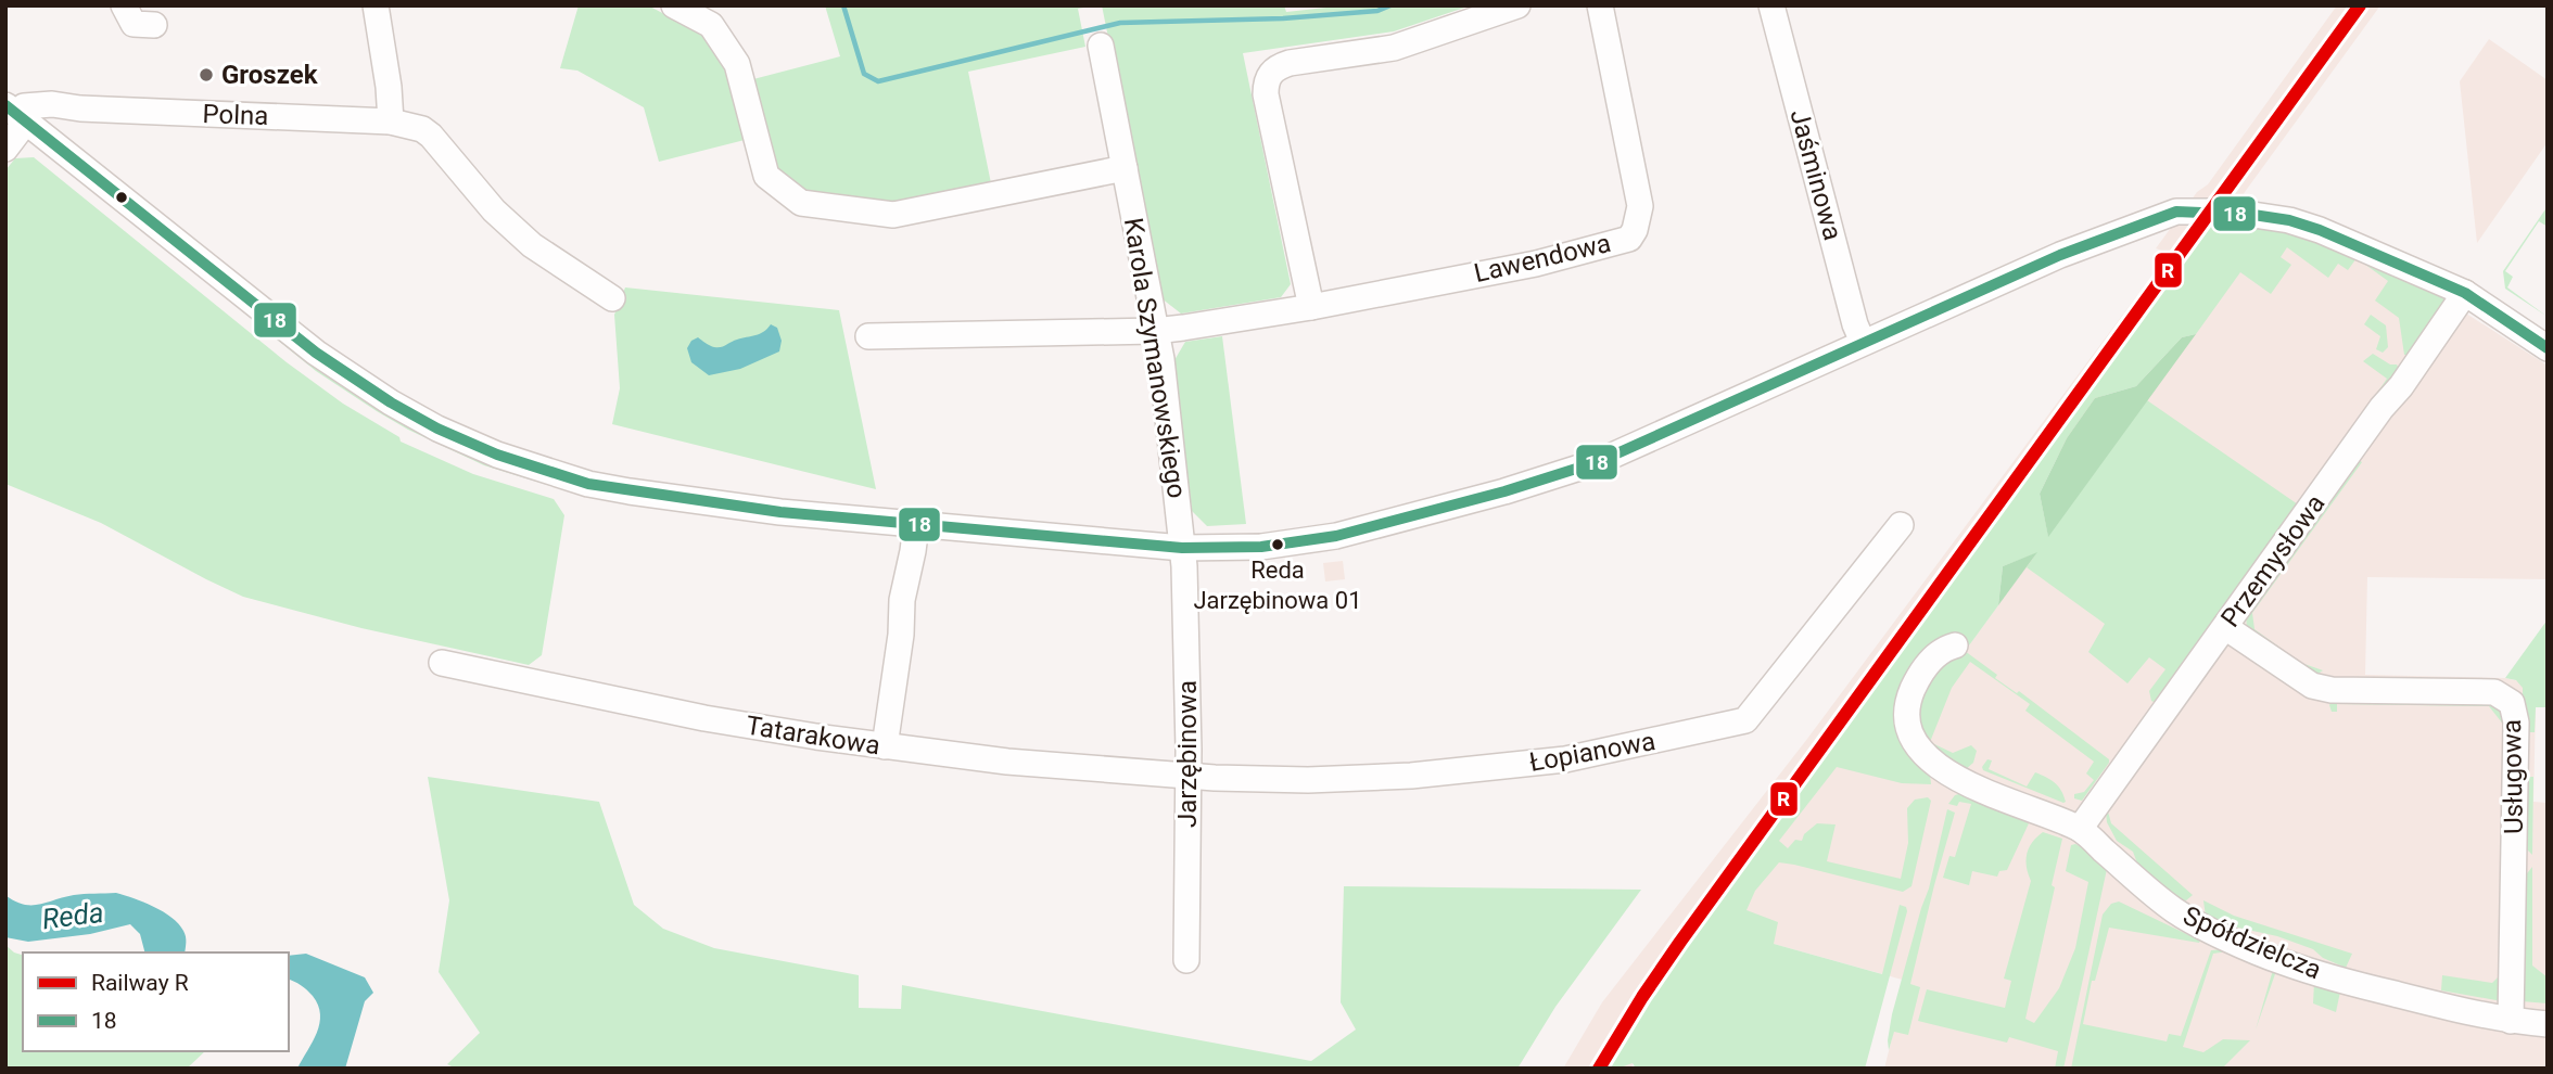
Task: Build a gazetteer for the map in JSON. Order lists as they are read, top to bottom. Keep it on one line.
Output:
{"streets":{"street":["Polna","Jaśminowa","Lawendowa","Karola Szymanowskiego","Przemysłowa","Tatarakowa","Łopianowa","Jarzębinowa","Usługowa","Spółdzielcza"]},"crossings":[["Lawendowa","Karola Szymanowskiego"],["Karola Szymanowskiego","Jarzębinowa"],["Przemysłowa","Usługowa"],["Przemysłowa","Spółdzielcza"],["Tatarakowa","Łopianowa"],["Tatarakowa","Jarzębinowa"],["Łopianowa","Jarzębinowa"],["Usługowa","Spółdzielcza"]],"water":["Reda"],"places":["Groszek","Reda Jarzębinowa 01"],"lines":["rail line R","transit line 18"],"legend":["Railway R","18"]}
